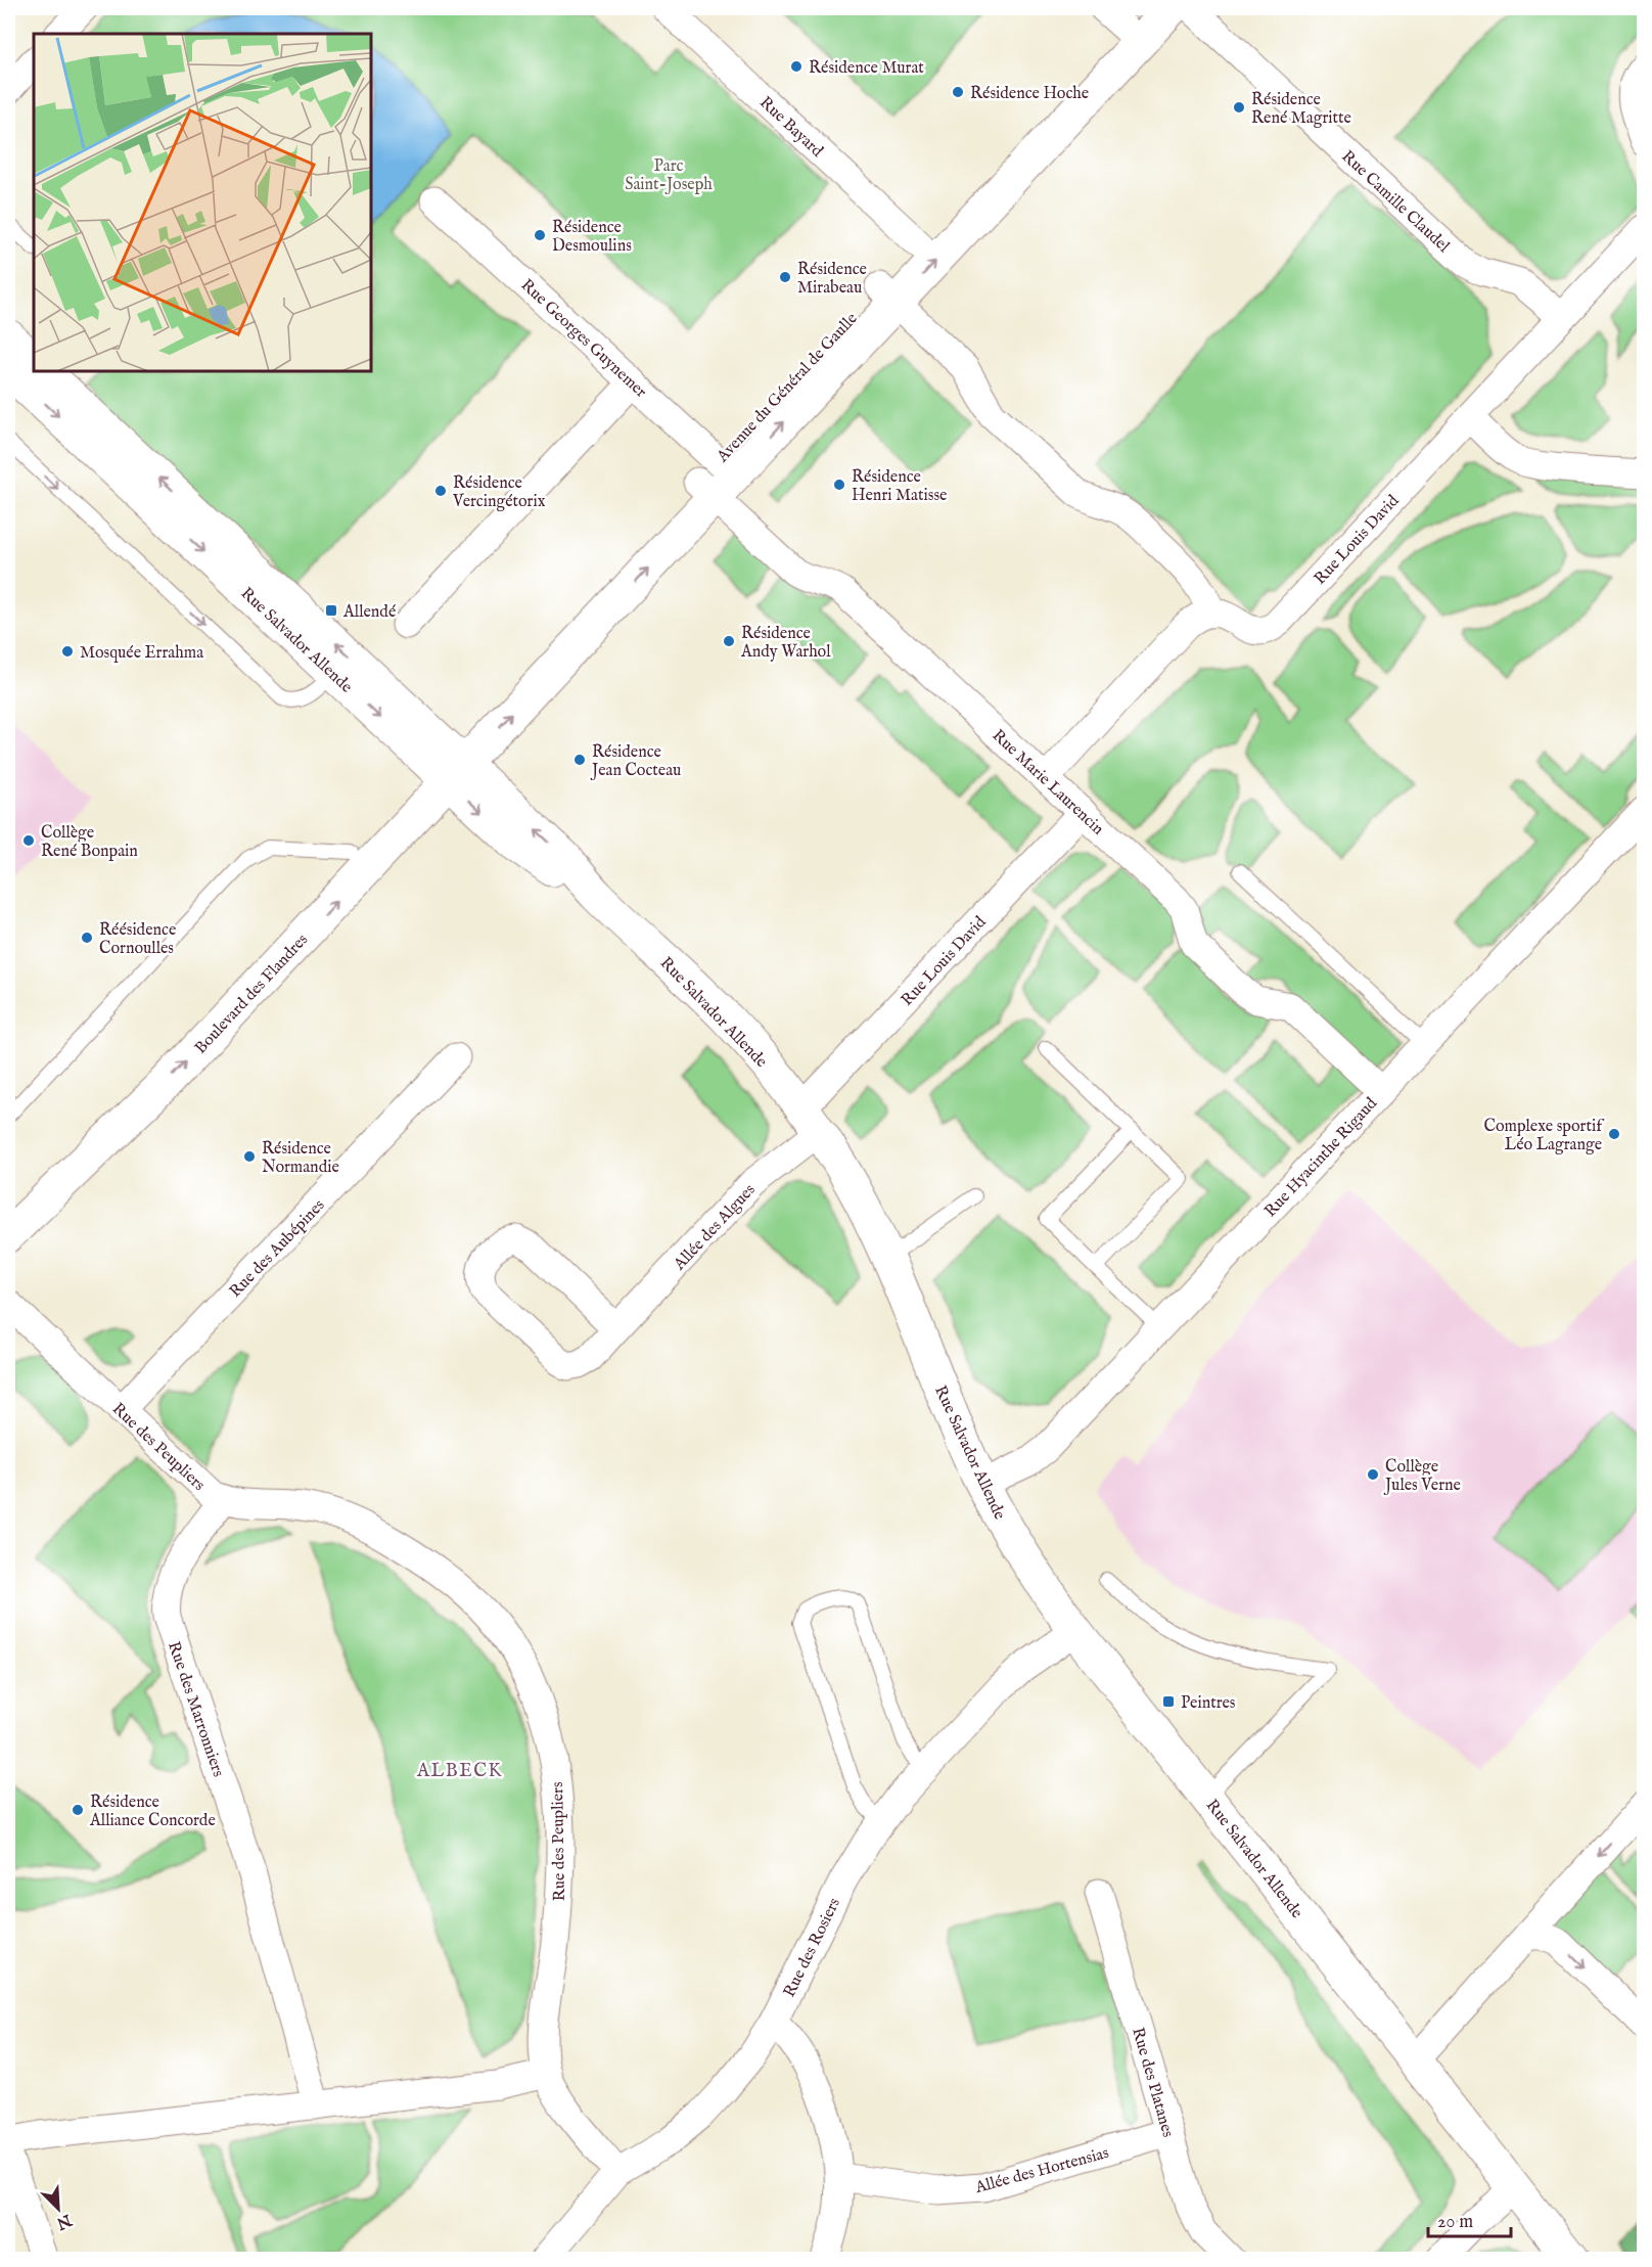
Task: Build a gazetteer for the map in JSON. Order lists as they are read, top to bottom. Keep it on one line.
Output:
{"streets":{"street":["Rue Bayard","Rue Camille Claudel","Rue Georges Guynemer","Avenue du Général de Gaulle","Rue Louis David","Rue Salvador Allende","Rue Marie Laurencin","Boulevard des Flandres","Rue Hyacinthe Rigaud","Allée des Algues","Rue des Aubépines","Rue des Peupliers","Rue des Marronniers","Rue des Rosiers","Rue des Platanes","Allée des Hortensias"]},"crossings":[["Rue Bayard","Avenue du Général de Gaulle"],["Rue Camille Claudel","Rue Louis David"],["Rue Georges Guynemer","Avenue du Général de Gaulle"],["Rue Georges Guynemer","Rue Marie Laurencin"],["Avenue du Général de Gaulle","Rue Salvador Allende"],["Avenue du Général de Gaulle","Rue Marie Laurencin"],["Avenue du Général de Gaulle","Boulevard des Flandres"],["Rue Louis David","Rue Salvador Allende"],["Rue Louis David","Rue Marie Laurencin"],["Rue Louis David","Allée des Algues"],["Rue Salvador Allende","Boulevard des Flandres"],["Rue Salvador Allende","Rue Hyacinthe Rigaud"],["Rue Salvador Allende","Allée des Algues"],["Rue Salvador Allende","Rue des Rosiers"],["Rue Marie Laurencin","Rue Hyacinthe Rigaud"],["Rue des Aubépines","Rue des Peupliers"],["Rue des Peupliers","Rue des Marronniers"],["Rue des Peupliers","Rue des Rosiers"],["Rue des Platanes","Allée des Hortensias"]],"districts":["ALBECK"],"parks":["Parc Saint-Joseph"],"places":{"other":["Résidence Murat","Résidence Hoche","Résidence René Magritte","Résidence Desmoulins","Résidence Mirabeau","Résidence Henri Matisse","Résidence Vercingétorix","Résidence Andy Warhol","Mosquée Errahma","Résidence Jean Cocteau","Collège René Bonpain","Réésidence Cornoulles","Complexe sportif Léo Lagrange","Résidence Normandie","Collège Jules Verne","Résidence Alliance Concorde"],"transit":["Allendé","Peintres"]},"scale_bar":"20 m","north":"bottom right"}
